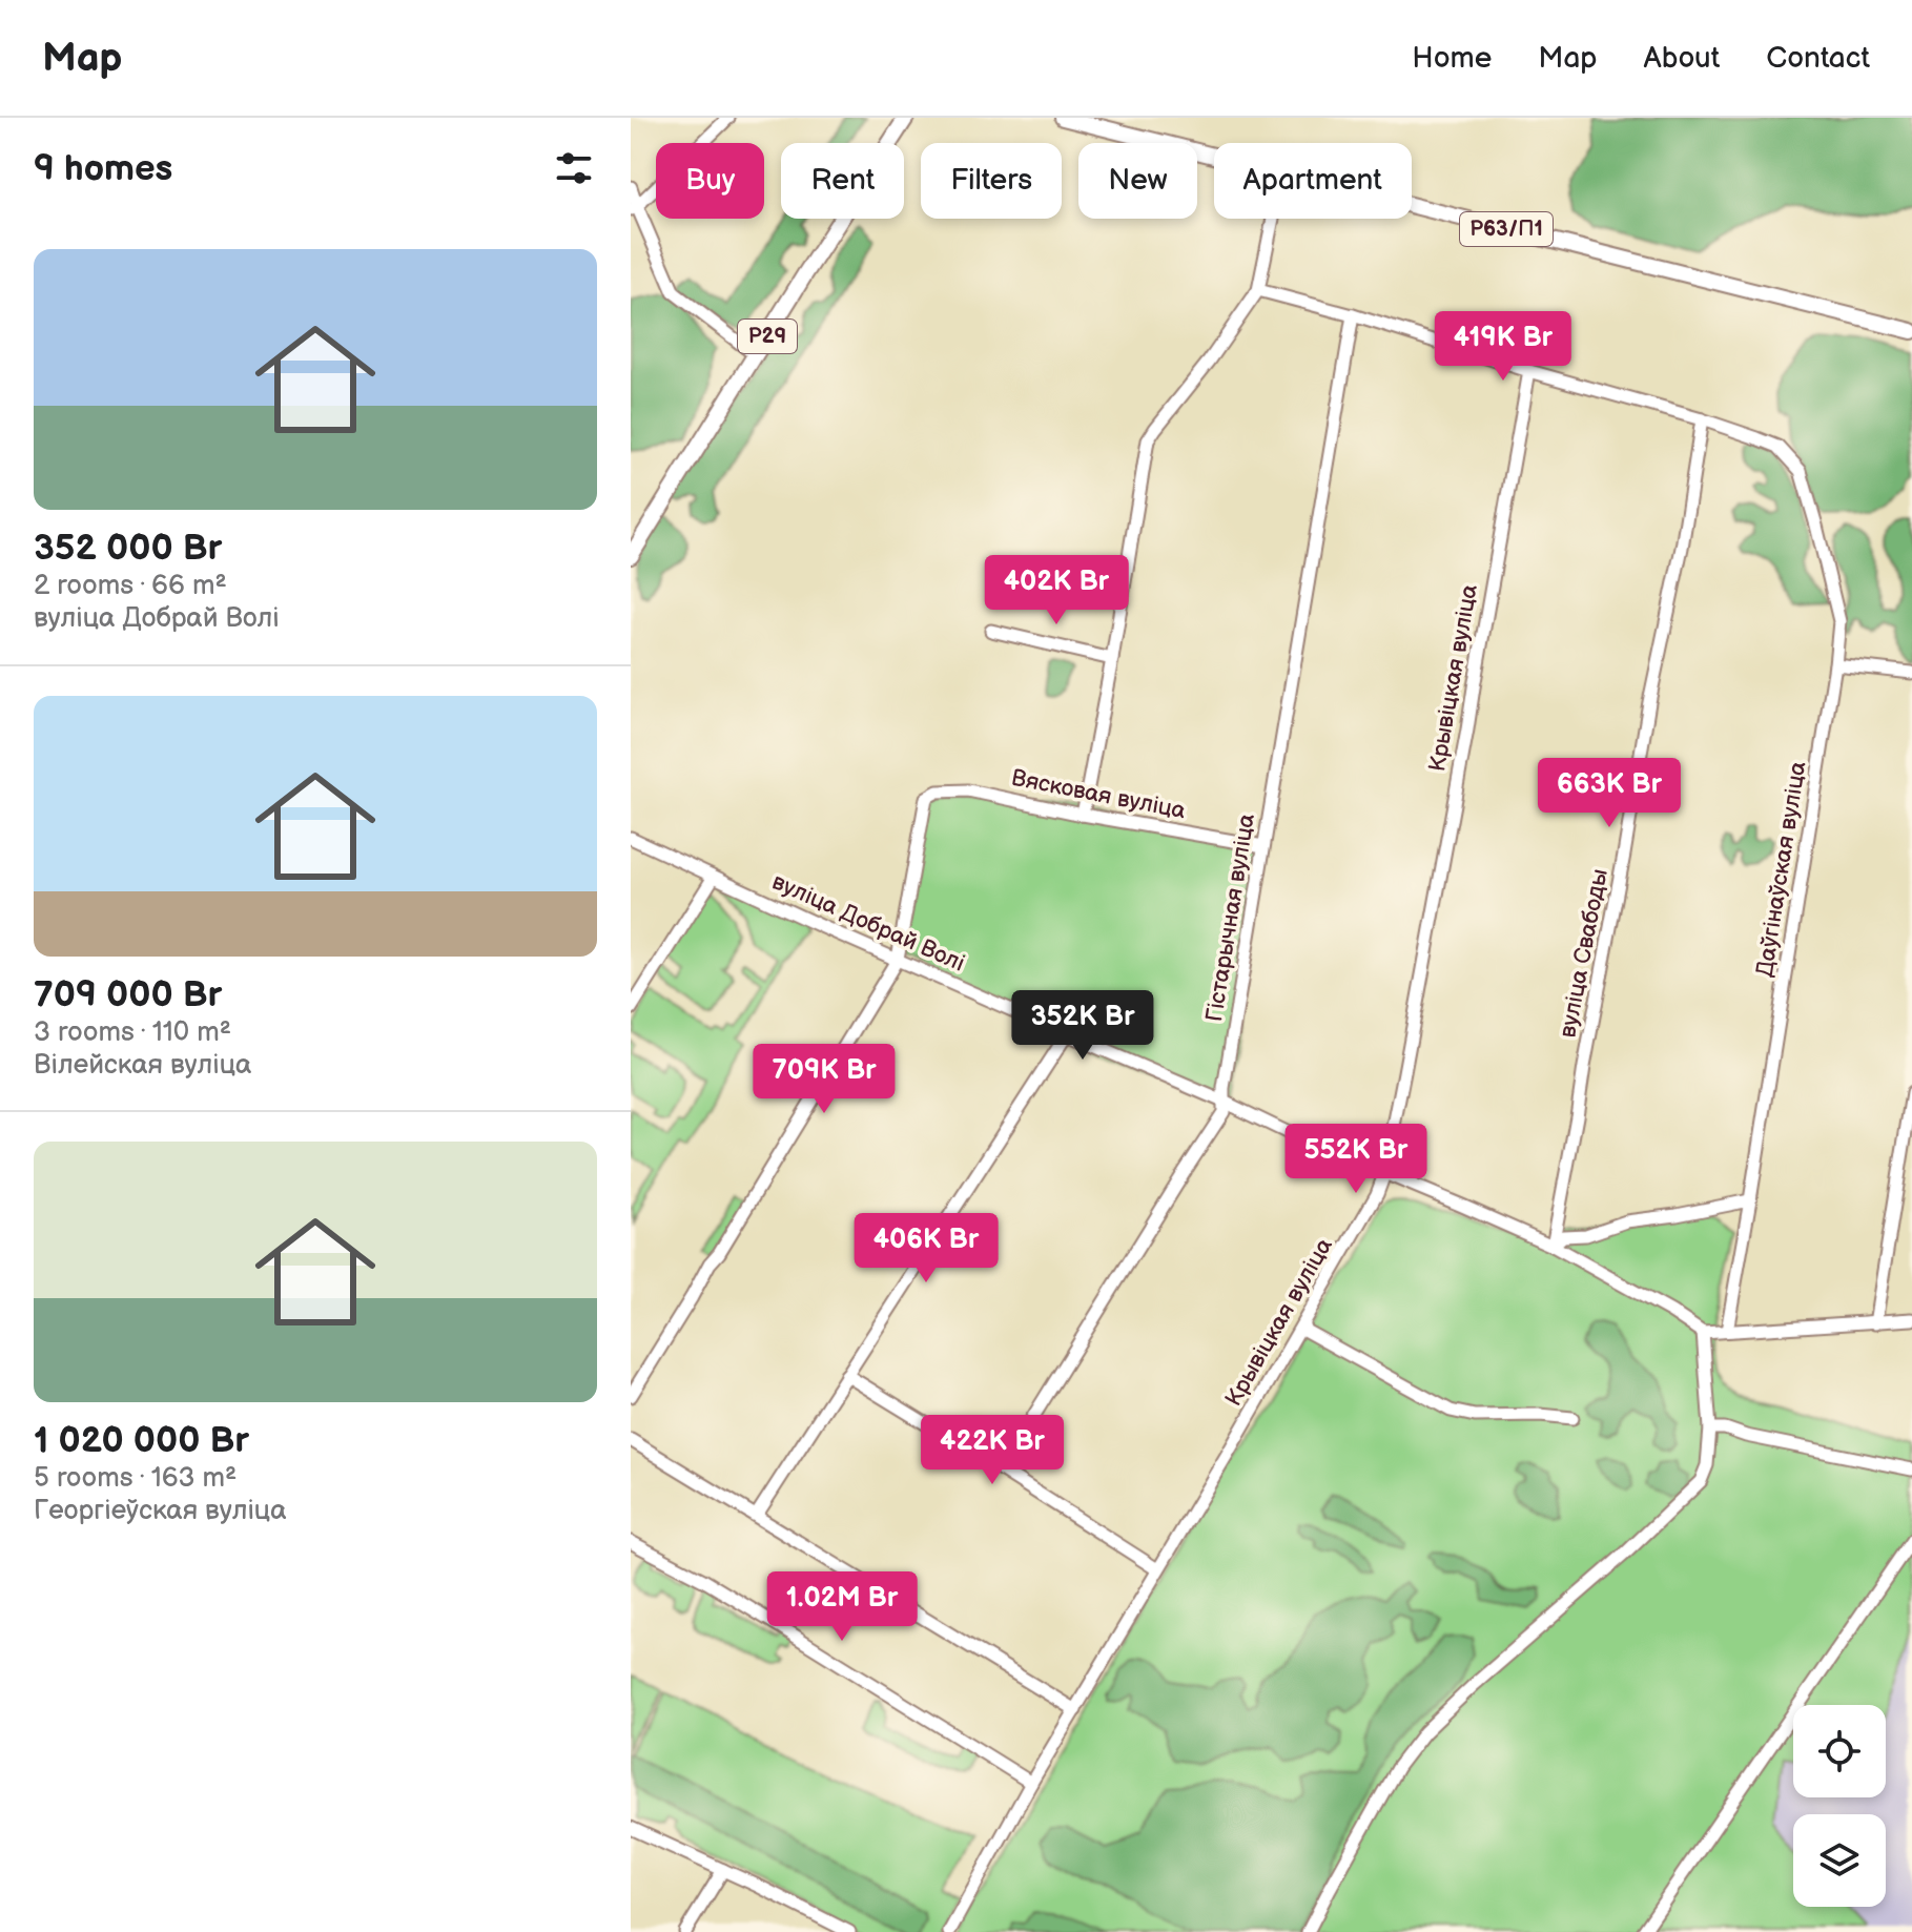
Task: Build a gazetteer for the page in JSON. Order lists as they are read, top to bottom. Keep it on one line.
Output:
{"streets":{"main road":["Р63/П1","Р29"],"street":["Крывіцкая вуліца","Вясковая вуліца","Даўгінаўская вуліца","Гістарычная вуліца","вуліца Добрай Волі","вуліца Свабоды"]},"crossings":[["Крывіцкая вуліца","Даўгінаўская вуліца"],["Крывіцкая вуліца","вуліца Добрай Волі"],["Вясковая вуліца","Гістарычная вуліца"],["Вясковая вуліца","вуліца Добрай Волі"],["Даўгінаўская вуліца","Гістарычная вуліца"],["Даўгінаўская вуліца","вуліца Свабоды"],["Гістарычная вуліца","вуліца Добрай Волі"],["вуліца Добрай Волі","вуліца Свабоды"]],"page":{"header":"Map","nav":["Home","Map","About","Contact"],"heading":"9 homes","chip":["Buy","Rent","Filters","New","Apartment"],"list":[{"name":"352 000 Br","note":"2 rooms · 66 m² · вуліца Добрай Волі"},{"name":"709 000 Br","note":"3 rooms · 110 m² · Вілейская вуліца"},{"name":"1 020 000 Br","note":"5 rooms · 163 m² · Георгіеўская вуліца"}],"price":["419K Br","402K Br","663K Br","352K Br","709K Br","552K Br","406K Br","422K Br","1.02M Br"]}}
